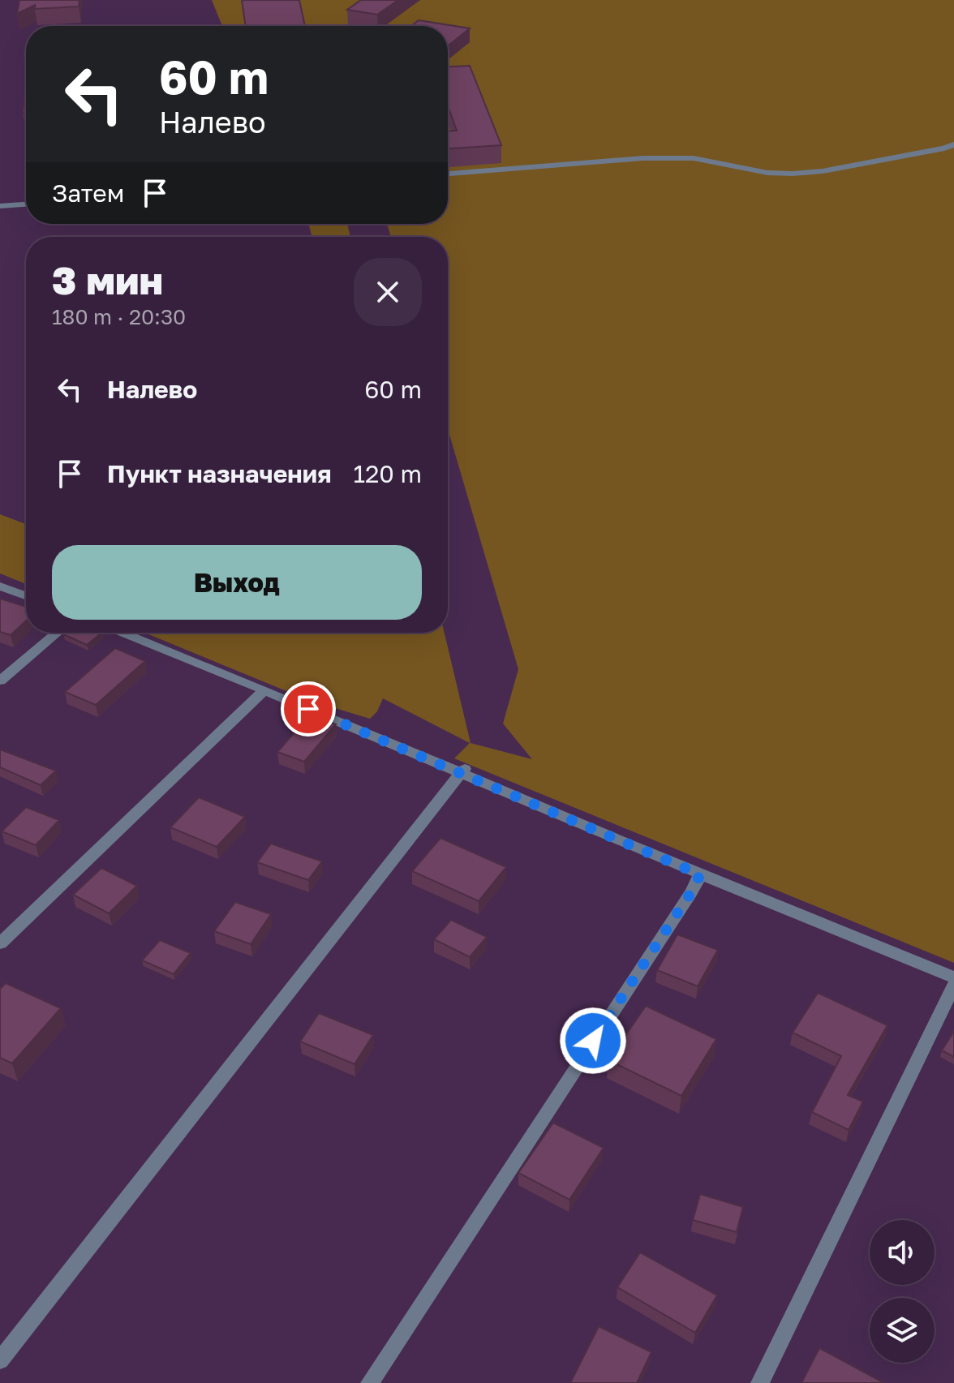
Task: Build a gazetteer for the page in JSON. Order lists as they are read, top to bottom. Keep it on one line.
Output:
{"page":{"turn":["60 m","Налево"],"then":"Затем","heading":["3 мин","180 m · 20:30"],"list":[{"name":"Налево","value":"60 m"},{"name":"Пункт назначения","value":"120 m"}],"buttons":"Выход"}}
